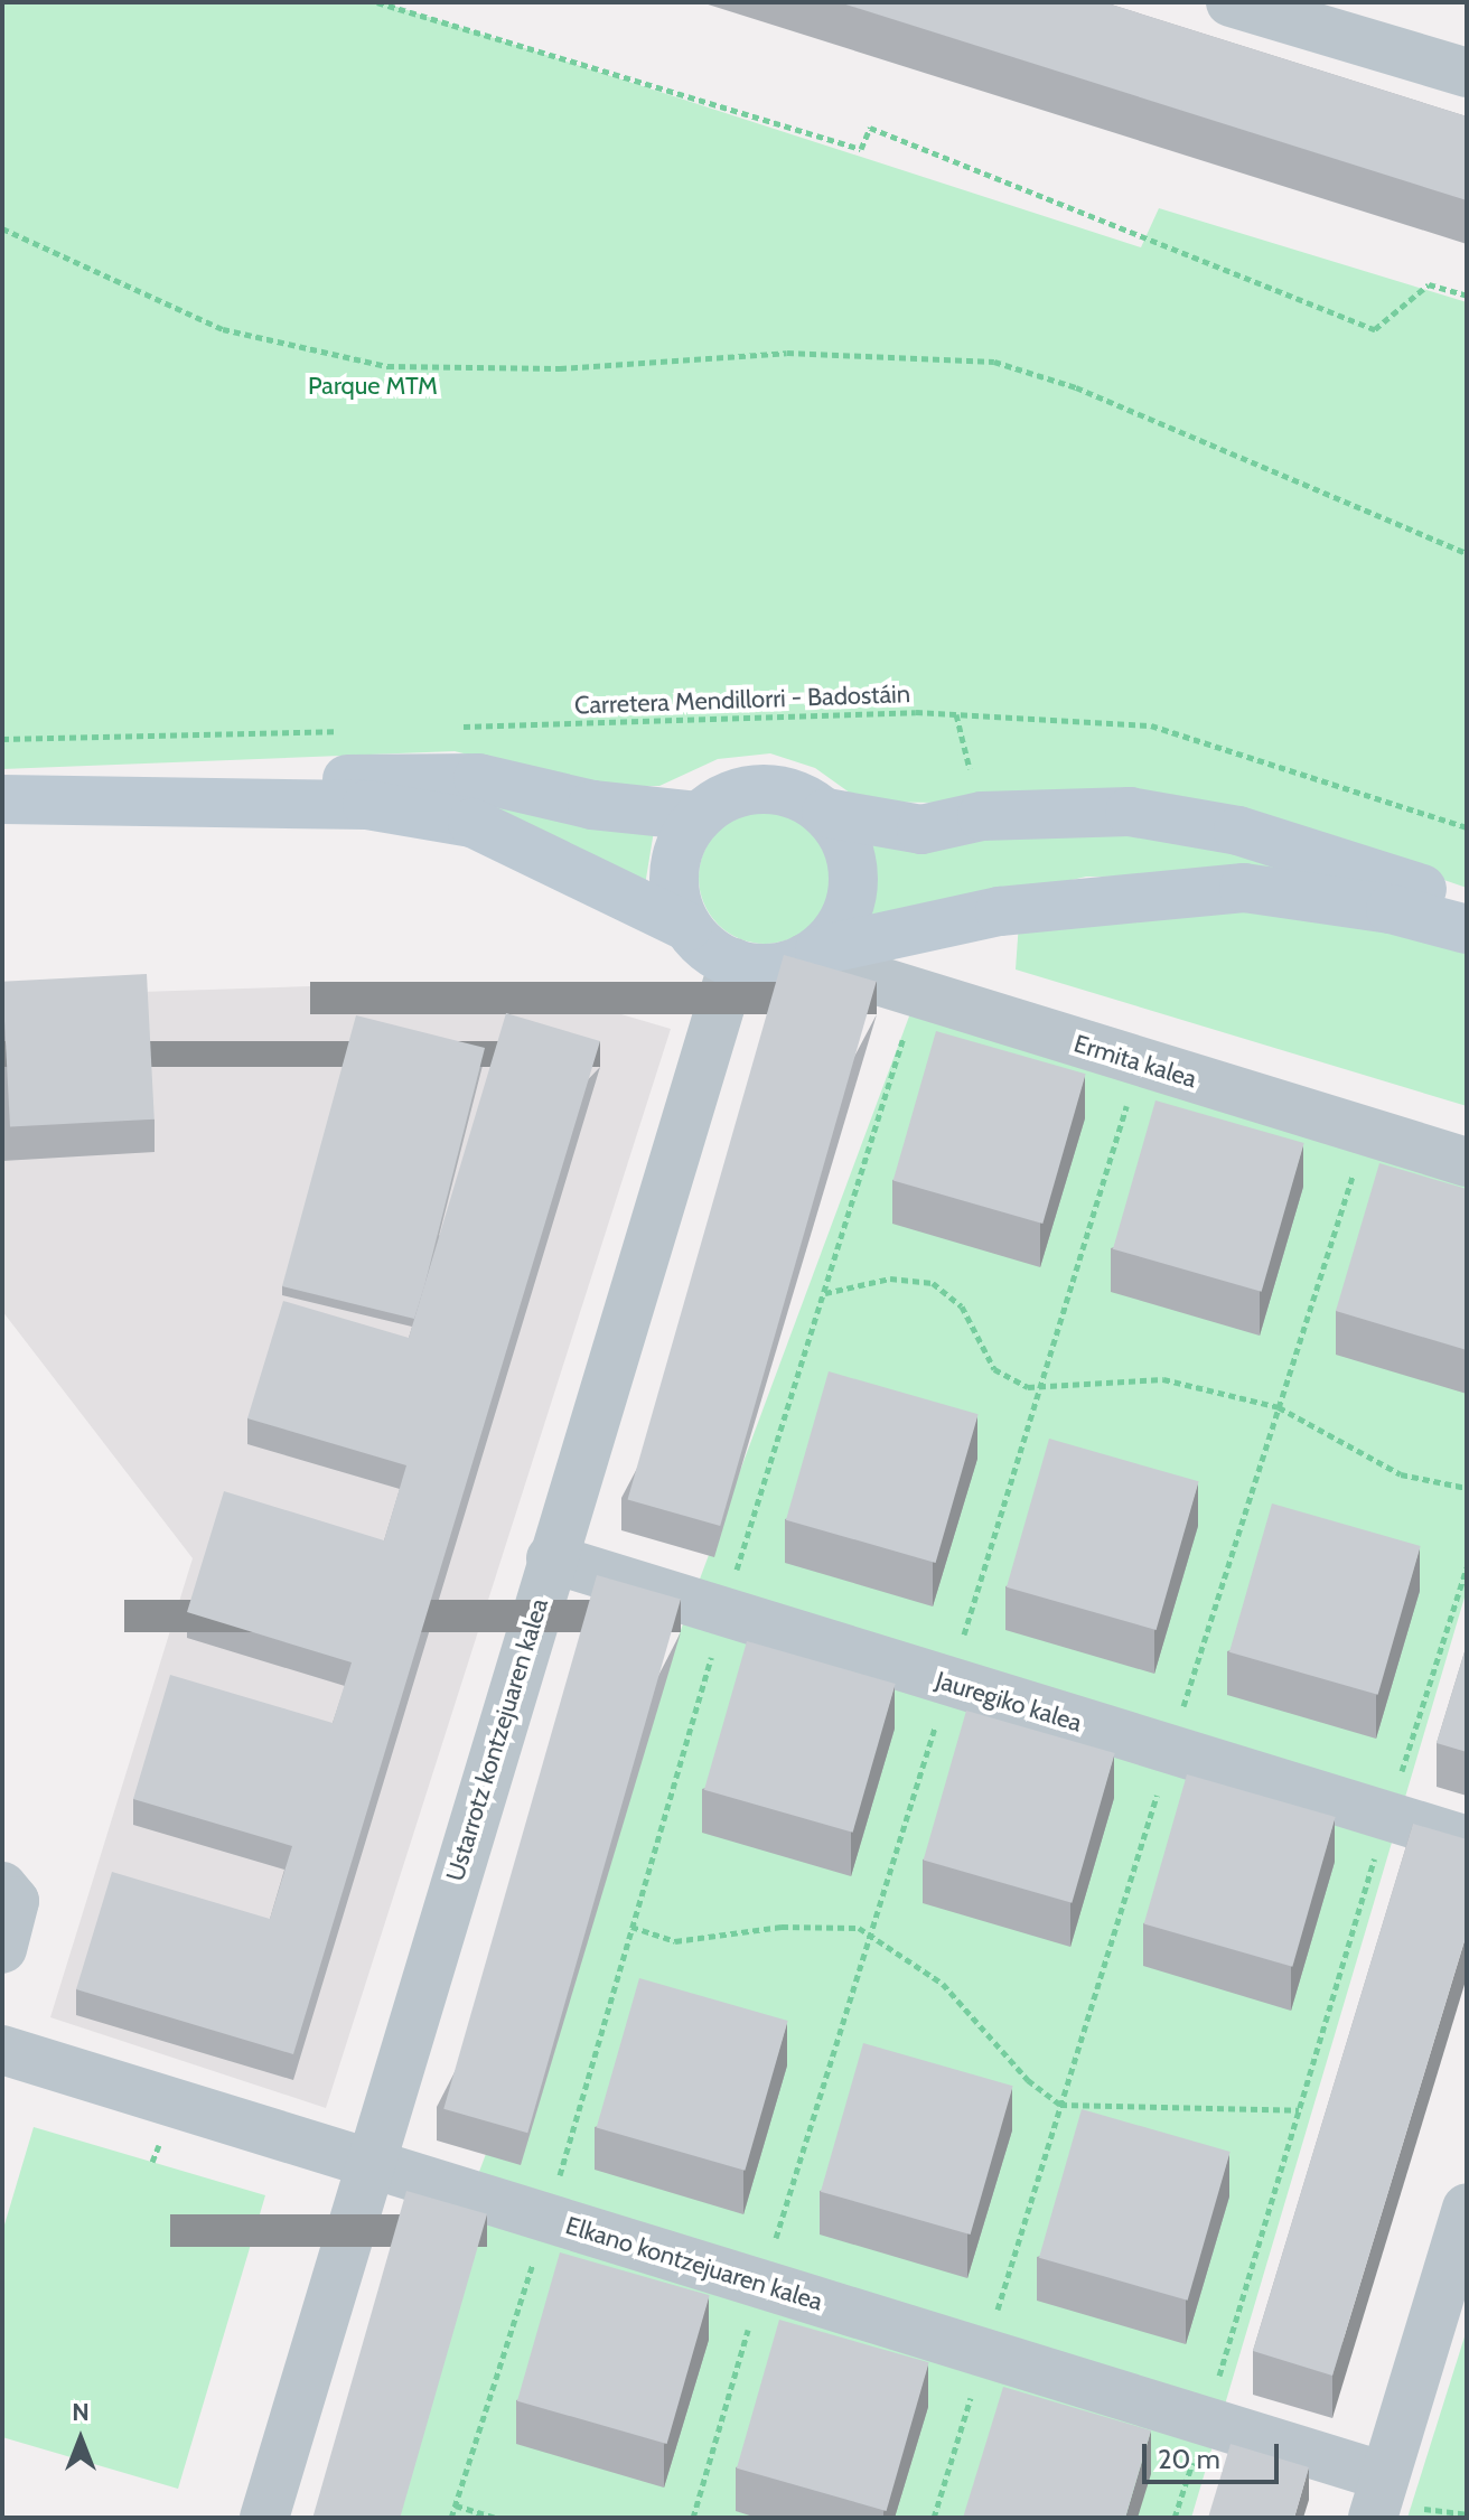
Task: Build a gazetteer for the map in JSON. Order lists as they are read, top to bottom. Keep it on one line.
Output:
{"streets":{"street":["Ermita kalea","Jauregiko kalea","Ustarrotz kontzejuaren kalea","Elkano kontzejuaren kalea"],"path":["Carretera Mendillorri - Badostáin"]},"crossings":[["Ermita kalea","Ustarrotz kontzejuaren kalea"],["Jauregiko kalea","Ustarrotz kontzejuaren kalea"],["Ustarrotz kontzejuaren kalea","Elkano kontzejuaren kalea"]],"parks":["Parque MTM"],"scale_bar":"20 m","north":"top"}
